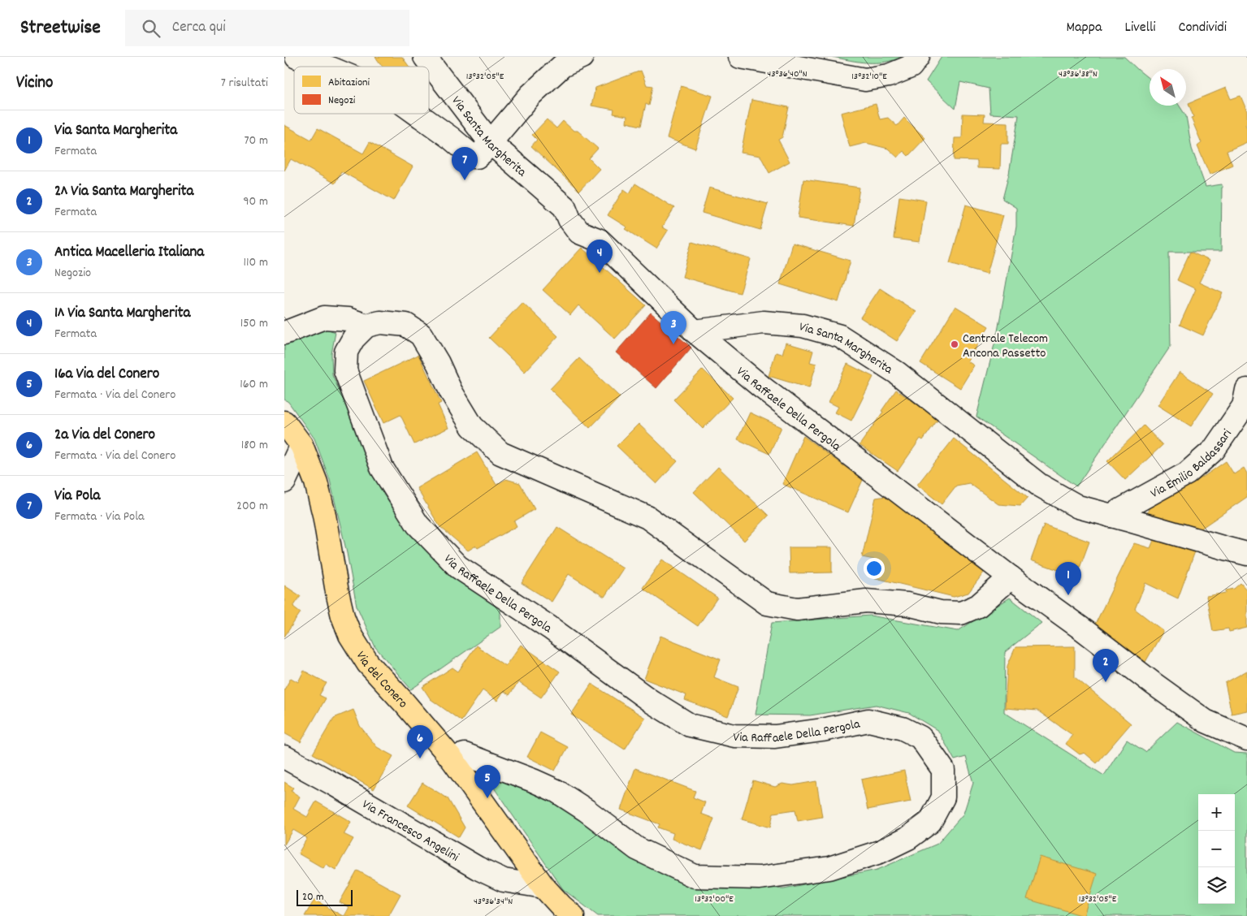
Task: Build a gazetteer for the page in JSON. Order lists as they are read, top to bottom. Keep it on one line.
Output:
{"streets":{"main road":["Via del Conero"],"street":["Via Santa Margherita","Via Raffaele Della Pergola","Via Emilio Baldassari","Via Francesco Angelini"]},"crossings":[["Via Santa Margherita","Via Raffaele Della Pergola"],["Via Santa Margherita","Via Emilio Baldassari"],["Via Raffaele Della Pergola","Via del Conero"],["Via del Conero","Via Francesco Angelini"]],"places":["Centrale Telecom Ancona Passetto"],"legend":["Abitazioni","Negozi"],"scale_bar":"20 m","north":"top left","page":{"header":"Streetwise","search":"Cerca qui","nav":["Mappa","Livelli","Condividi"],"heading":["Vicino","7 risultati"],"list":[{"mark":"1","name":"Via Santa Margherita","note":"Fermata","value":"70 m"},{"mark":"2","name":"2^ Via Santa Margherita","note":"Fermata","value":"90 m"},{"mark":"3","name":"Antica Macelleria Italiana","note":"Negozio","value":"110 m"},{"mark":"4","name":"1^ Via Santa Margherita","note":"Fermata","value":"150 m"},{"mark":"5","name":"16a Via del Conero","note":"Fermata · Via del Conero","value":"160 m"},{"mark":"6","name":"2a Via del Conero","note":"Fermata · Via del Conero","value":"180 m"},{"mark":"7","name":"Via Pola","note":"Fermata · Via Pola","value":"200 m"}],"pins":["7","4","3","1","2","6","5"],"map_buttons":["+","−"],"scale":"20 m"},"coordinates":["43°36'40\"N","43°36'38\"N","13°32'05\"E","13°32'10\"E","13°32'00\"E","43°36'34\"N"]}
